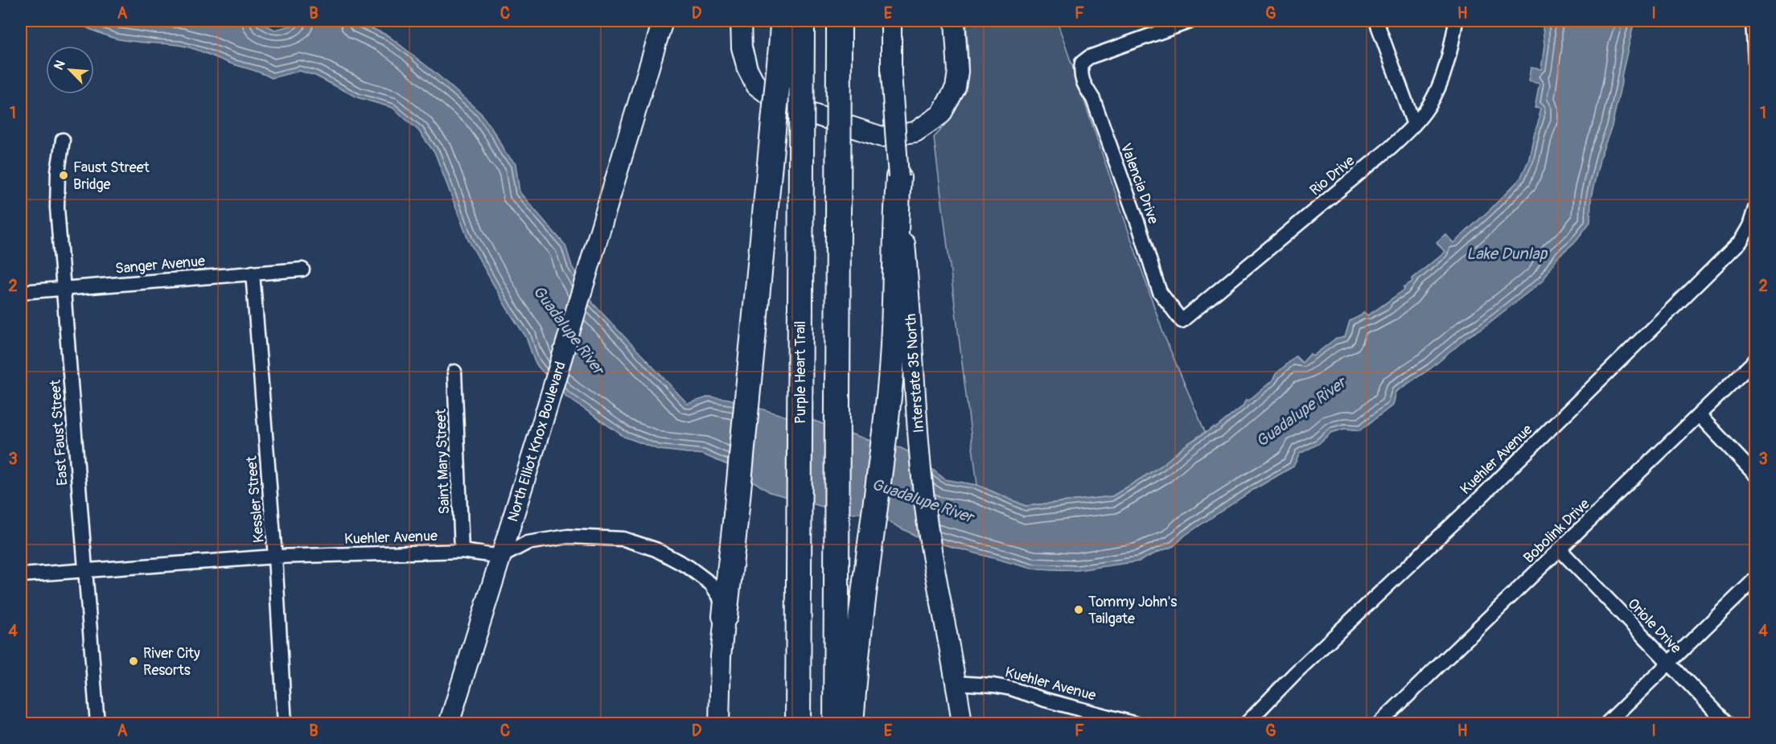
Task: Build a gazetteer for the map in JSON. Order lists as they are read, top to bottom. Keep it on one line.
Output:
{"streets":{"highway":["Purple Heart Trail"],"main road":["Interstate 35 North","North Elliot Knox Boulevard"],"street":["Rio Drive","Valencia Drive","Sanger Avenue","East Faust Street","Kuehler Avenue","Saint Mary Street","Kessler Street","Bobolink Drive","Oriole Drive"]},"crossings":[["Rio Drive","Valencia Drive"],["Sanger Avenue","East Faust Street"],["Sanger Avenue","Kessler Street"],["Interstate 35 North","Kuehler Avenue"],["East Faust Street","Kuehler Avenue"],["North Elliot Knox Boulevard","Kuehler Avenue"],["Kuehler Avenue","Saint Mary Street"],["Kuehler Avenue","Kessler Street"],["Bobolink Drive","Oriole Drive"]],"water":["Lake Dunlap","Guadalupe River"],"places":["Faust Street Bridge","Tommy John's Tailgate","River City Resorts"],"north":"top left","grid":{"columns":["A","B","C","D","E","F","G","H","I"],"rows":["1","2","3","4"]}}
